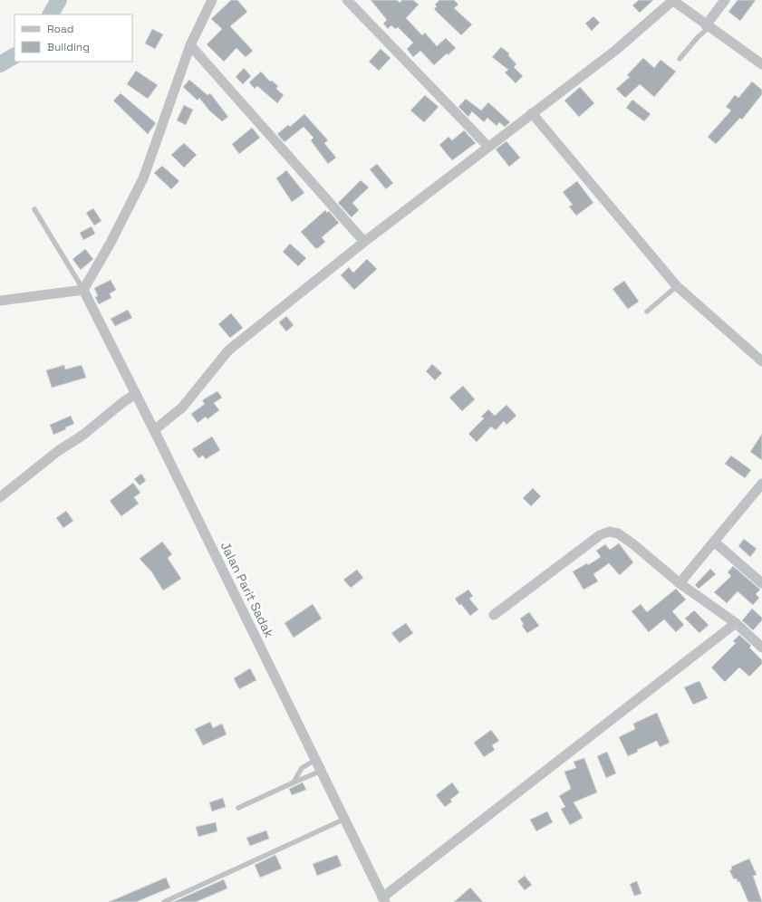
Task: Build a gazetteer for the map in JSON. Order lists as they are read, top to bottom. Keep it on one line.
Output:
{"streets":{"street":["Jalan Parit Sadak"]},"legend":["Road","Building"]}
